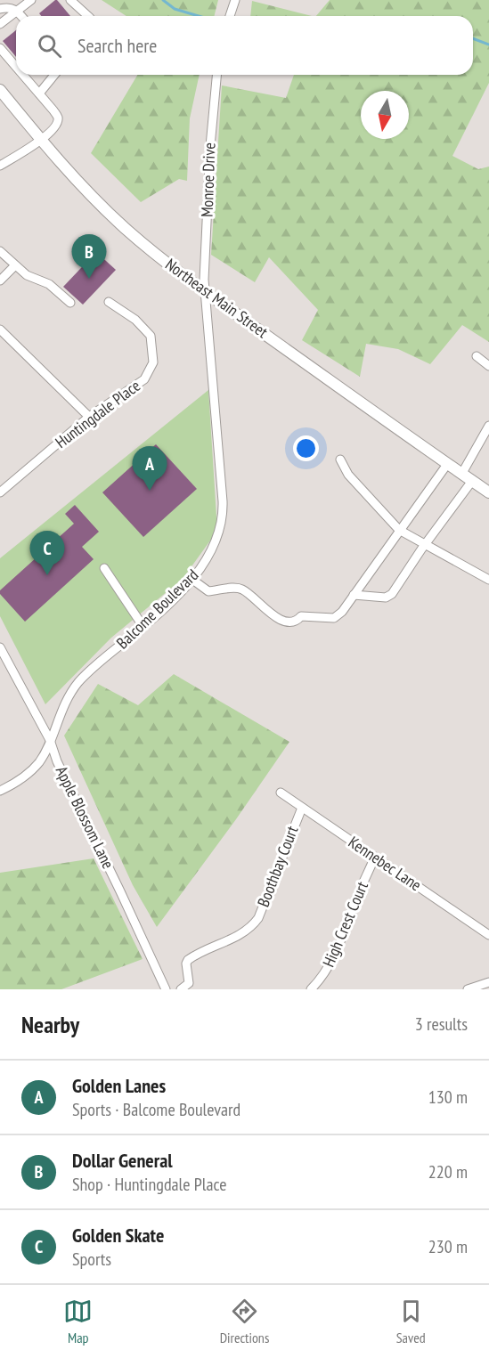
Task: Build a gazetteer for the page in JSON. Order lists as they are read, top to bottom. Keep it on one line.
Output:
{"streets":{"main road":["Northeast Main Street"],"street":["Monroe Drive","Huntingdale Place","Balcome Boulevard","Apple Blossom Lane","Kennebec Lane","Boothbay Court","High Crest Court"]},"crossings":[["Monroe Drive","Northeast Main Street"],["Monroe Drive","Balcome Boulevard"],["Northeast Main Street","Balcome Boulevard"],["Balcome Boulevard","Apple Blossom Lane"],["Kennebec Lane","Boothbay Court"],["Kennebec Lane","High Crest Court"]],"north":"bottom","page":{"search":"Search here","pins":["B","A","C"],"heading":["Nearby","3 results"],"list":[{"mark":"A","name":"Golden Lanes","note":"Sports · Balcome Boulevard","value":"130 m"},{"mark":"B","name":"Dollar General","note":"Shop · Huntingdale Place","value":"220 m"},{"mark":"C","name":"Golden Skate","note":"Sports","value":"230 m"}],"nav":["Map","Directions","Saved"]}}
